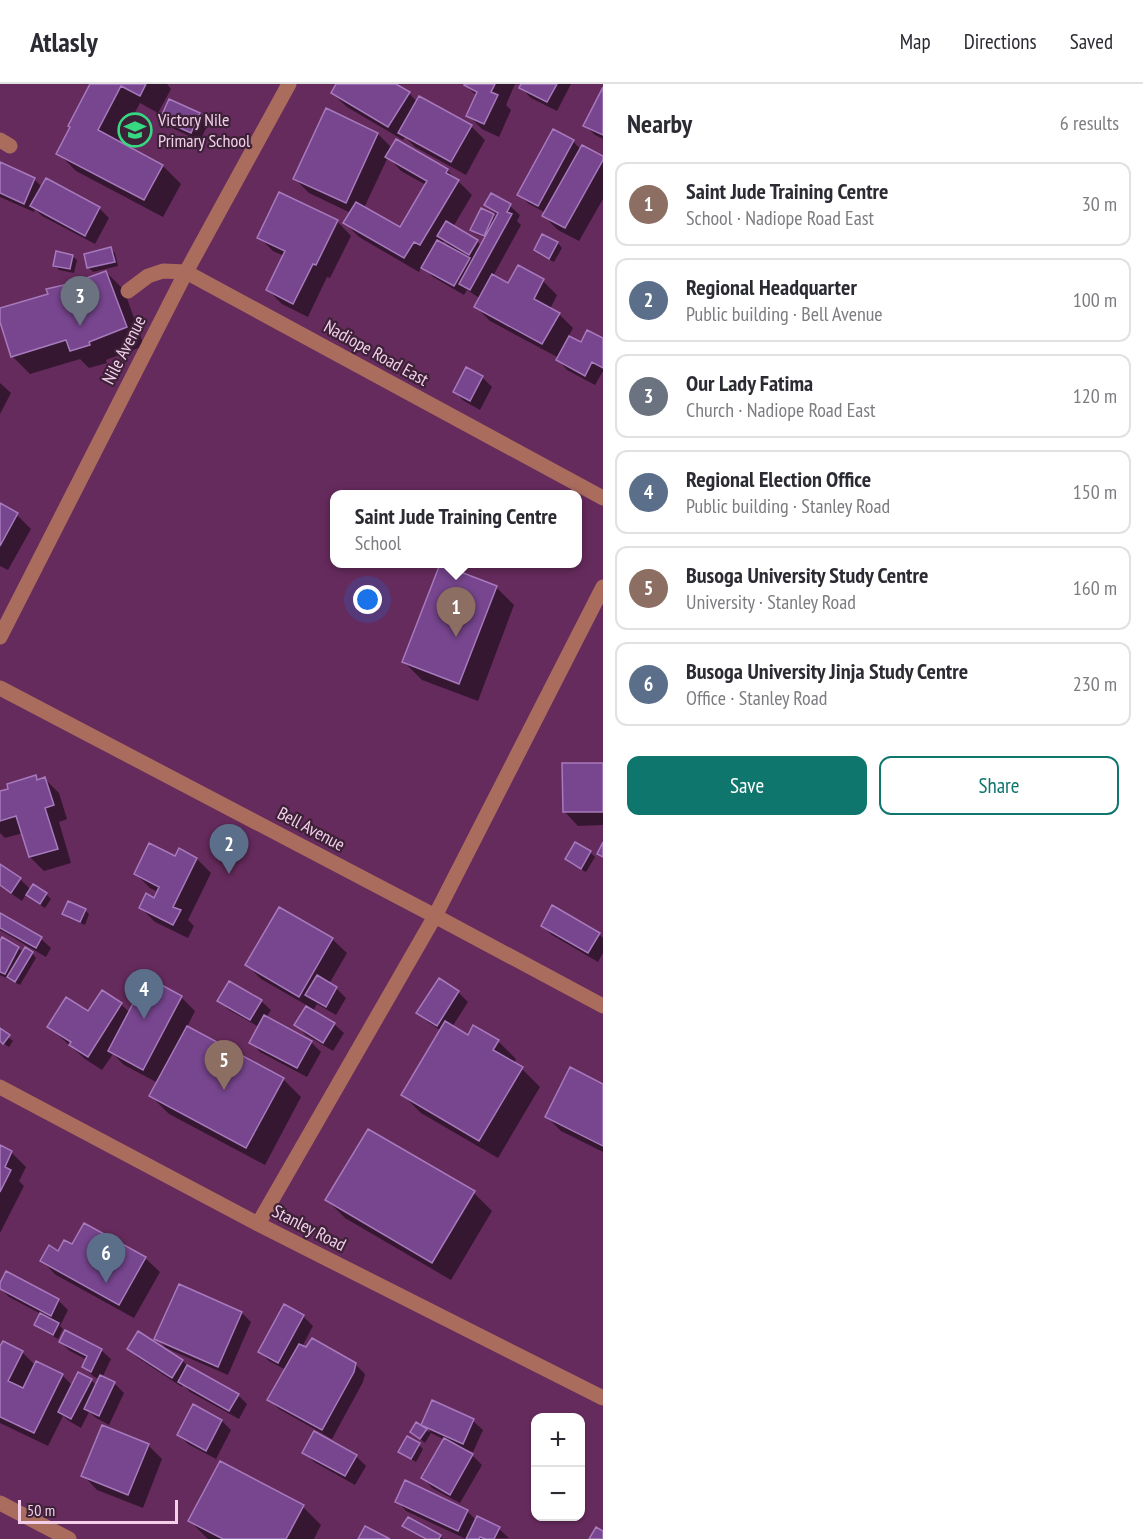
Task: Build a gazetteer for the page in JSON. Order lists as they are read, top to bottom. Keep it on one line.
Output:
{"streets":{"street":["Nile Avenue","Nadiope Road East","Bell Avenue","Stanley Road"]},"crossings":[["Nile Avenue","Nadiope Road East"]],"places":{"school or university":["Victory Nile Primary School"]},"scale_bar":"50 m","page":{"header":"Atlasly","nav":["Map","Directions","Saved"],"heading":["Nearby","6 results"],"list":[{"mark":"1","name":"Saint Jude Training Centre","note":"School · Nadiope Road East","value":"30 m"},{"mark":"2","name":"Regional Headquarter","note":"Public building · Bell Avenue","value":"100 m"},{"mark":"3","name":"Our Lady Fatima","note":"Church · Nadiope Road East","value":"120 m"},{"mark":"4","name":"Regional Election Office","note":"Public building · Stanley Road","value":"150 m"},{"mark":"5","name":"Busoga University Study Centre","note":"University · Stanley Road","value":"160 m"},{"mark":"6","name":"Busoga University Jinja Study Centre","note":"Office · Stanley Road","value":"230 m"}],"pins":["3","1","2","4","5","6"],"popup":["Saint Jude Training Centre","School"],"buttons":["Save","Share"],"map_buttons":["+","−"],"scale":"50 m"}}
